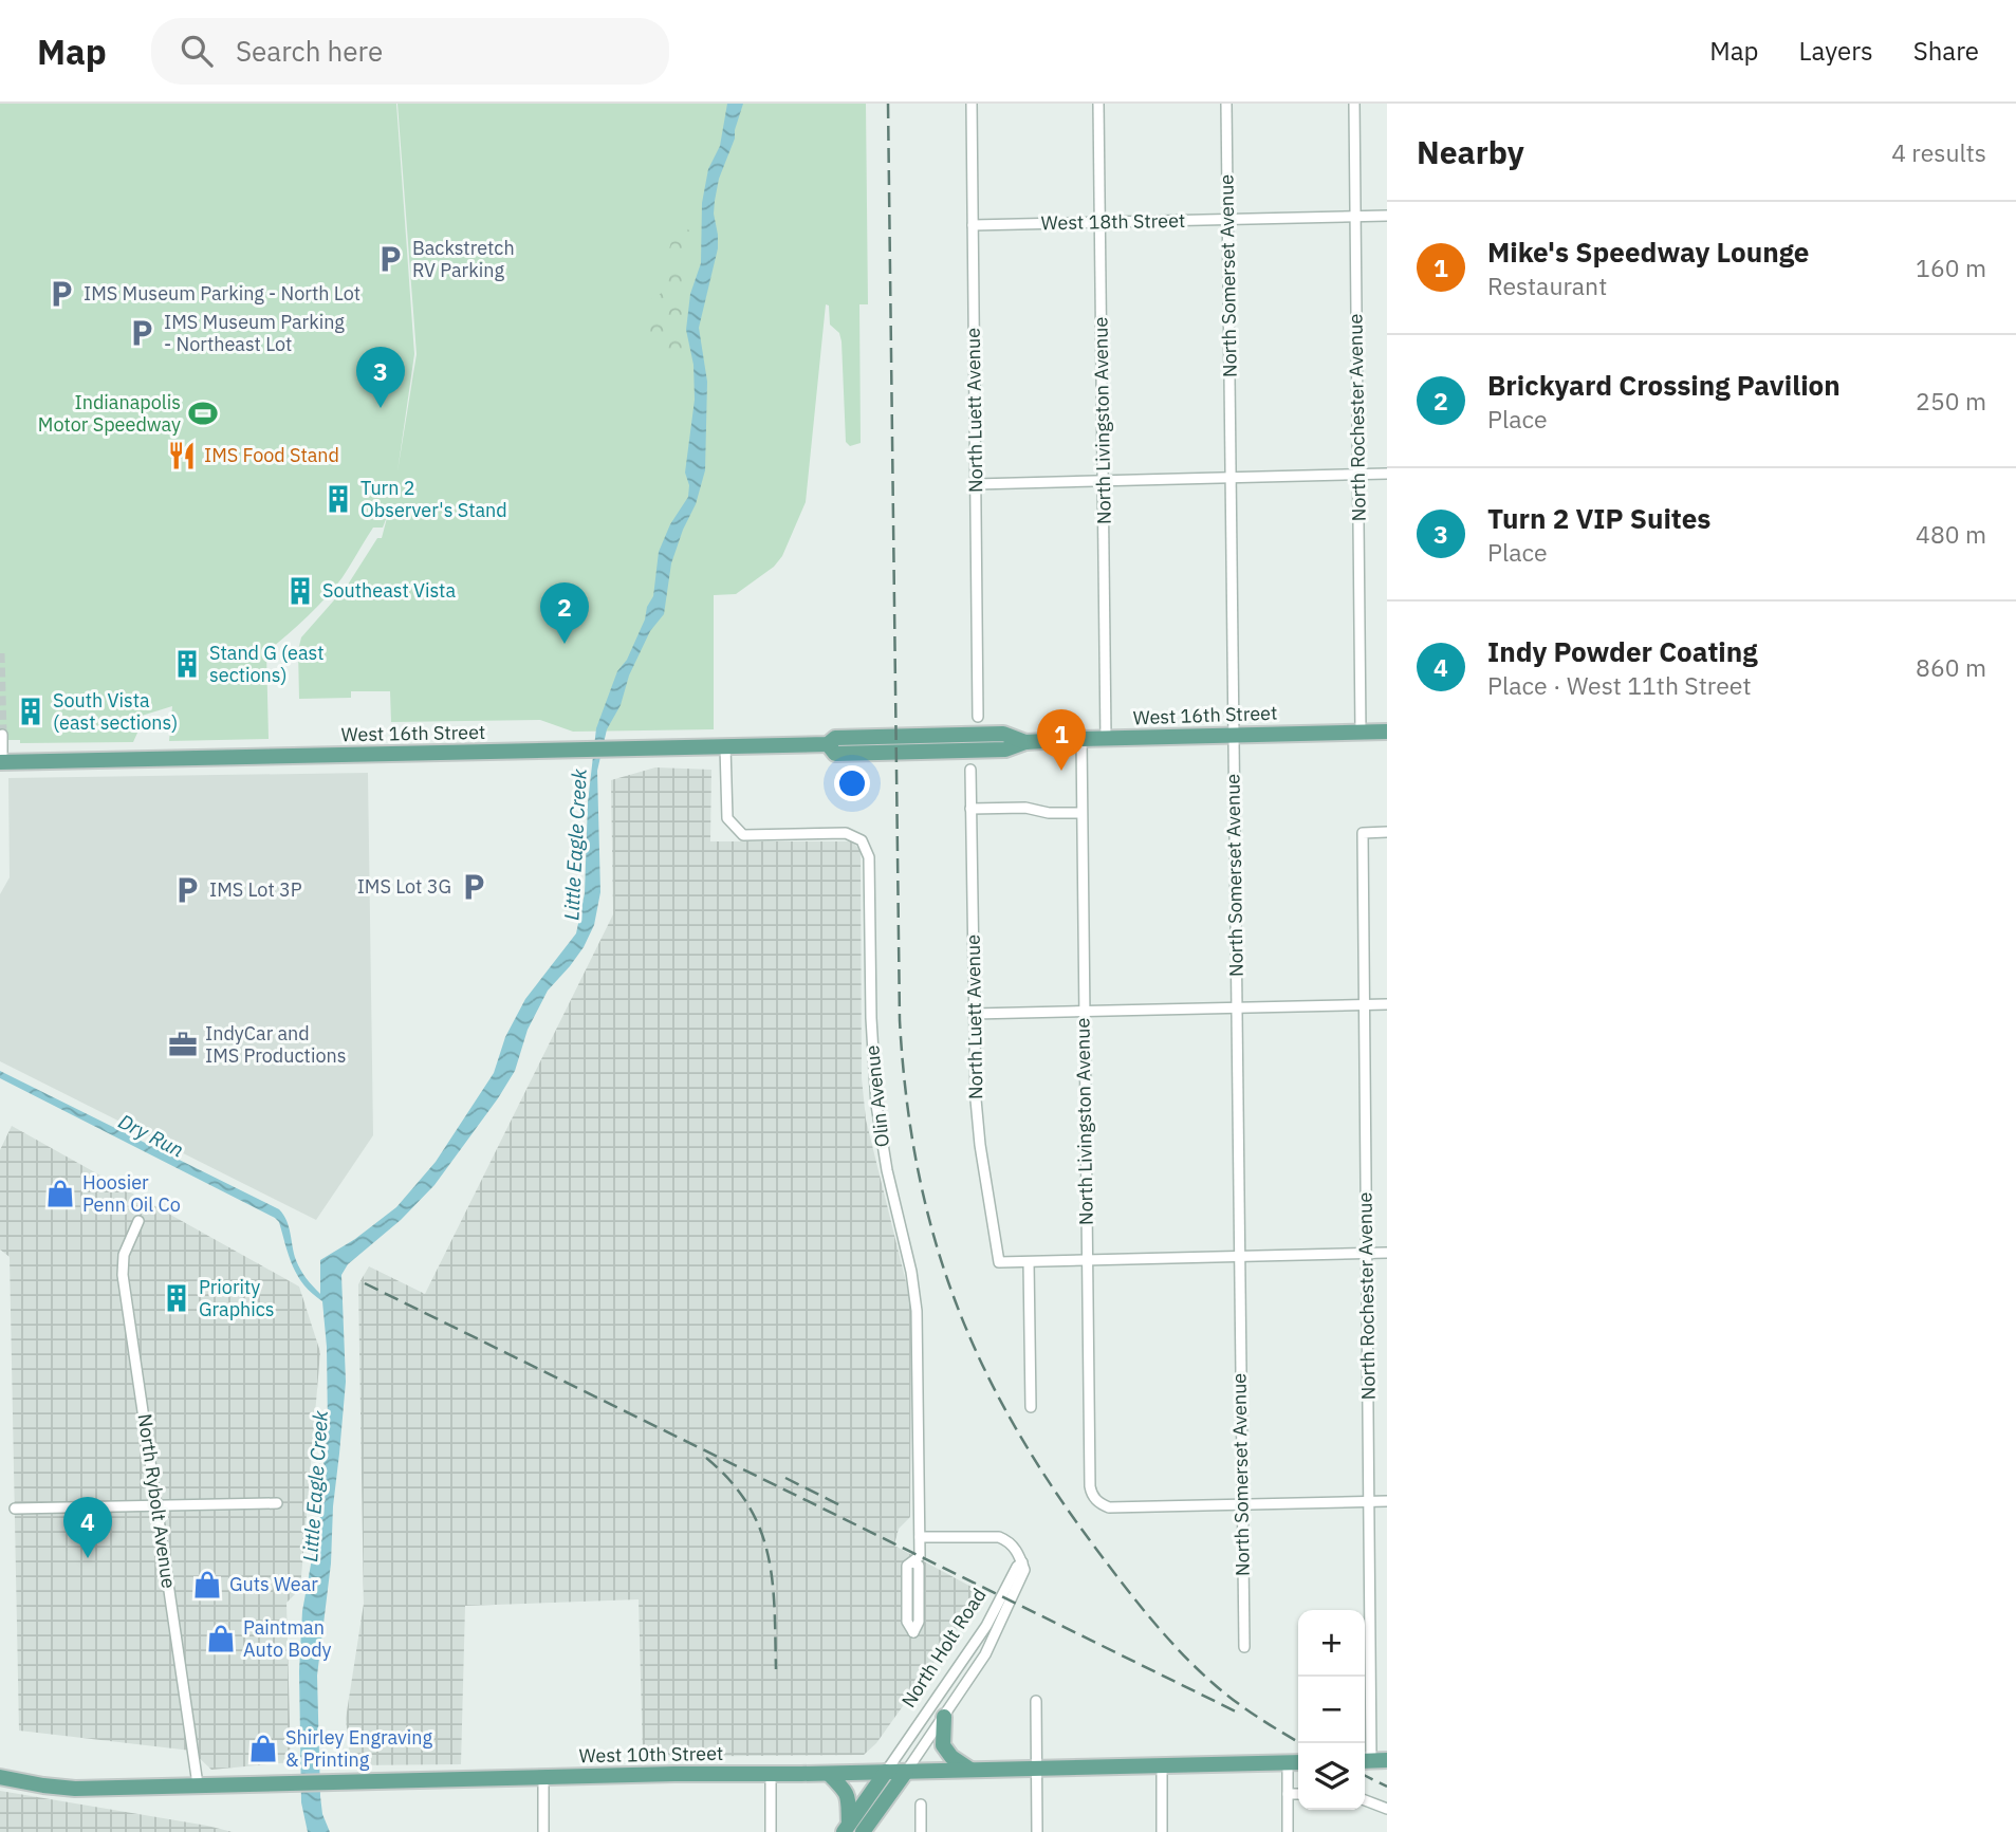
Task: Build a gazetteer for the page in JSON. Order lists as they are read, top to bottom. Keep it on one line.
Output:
{"streets":{"main road":["West 16th Street","North Holt Road","West 10th Street"],"street":["West 18th Street","North Somerset Avenue","North Luett Avenue","North Rochester Avenue","North Livingston Avenue","Olin Avenue","North Rybolt Avenue"]},"crossings":[["West 18th Street","North Somerset Avenue"],["West 18th Street","North Luett Avenue"],["West 18th Street","North Rochester Avenue"],["West 18th Street","North Livingston Avenue"],["North Somerset Avenue","North Livingston Avenue"],["North Somerset Avenue","West 16th Street"],["North Rochester Avenue","West 16th Street"],["North Livingston Avenue","West 16th Street"],["West 16th Street","Olin Avenue"],["North Rybolt Avenue","West 10th Street"],["North Holt Road","West 10th Street"]],"water":["Little Eagle Creek","Dry Run"],"places":{"parking":["Backstretch RV Parking","IMS Museum Parking - North Lot","IMS Museum Parking - Northeast Lot","IMS Lot 3G","IMS Lot 3P"],"sports":["Indianapolis Motor Speedway"],"restaurant":["IMS Food Stand"],"building":["Turn 2 Observer's Stand","Southeast Vista","Stand G (east sections)","South Vista (east sections)","Priority Graphics"],"office":["IndyCar and IMS Productions"],"shop":["Hoosier Penn Oil Co","Guts Wear","Paintman Auto Body","Shirley Engraving & Printing"]},"page":{"header":"Map","search":"Search here","nav":["Map","Layers","Share"],"heading":["Nearby","4 results"],"list":[{"mark":"1","name":"Mike's Speedway Lounge","note":"Restaurant","value":"160 m"},{"mark":"2","name":"Brickyard Crossing Pavilion","note":"Place","value":"250 m"},{"mark":"3","name":"Turn 2 VIP Suites","note":"Place","value":"480 m"},{"mark":"4","name":"Indy Powder Coating","note":"Place · West 11th Street","value":"860 m"}],"pins":["3","2","1","4"],"map_buttons":["+","−"]}}
